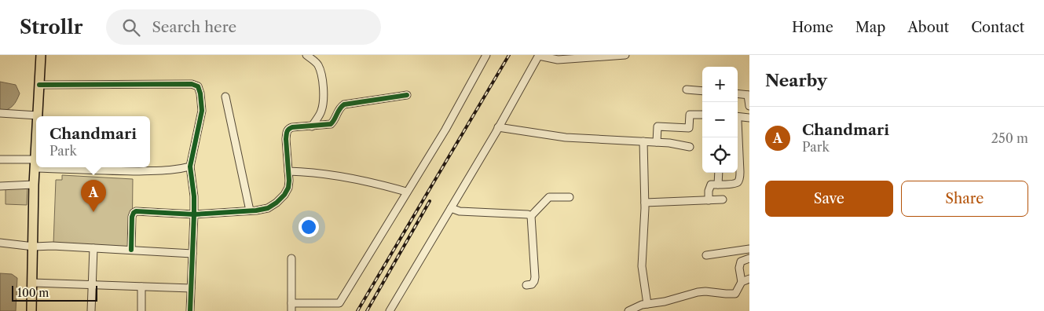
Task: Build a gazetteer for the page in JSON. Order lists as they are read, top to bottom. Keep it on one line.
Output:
{"scale_bar":"100 m","page":{"header":"Strollr","search":"Search here","nav":["Home","Map","About","Contact"],"heading":"Nearby","map_buttons":["+","−"],"list":[{"mark":"A","name":"Chandmari","note":"Park","value":"250 m"}],"popup":["Chandmari","Park"],"buttons":["Save","Share"],"pins":"A","scale":"100 m"}}
